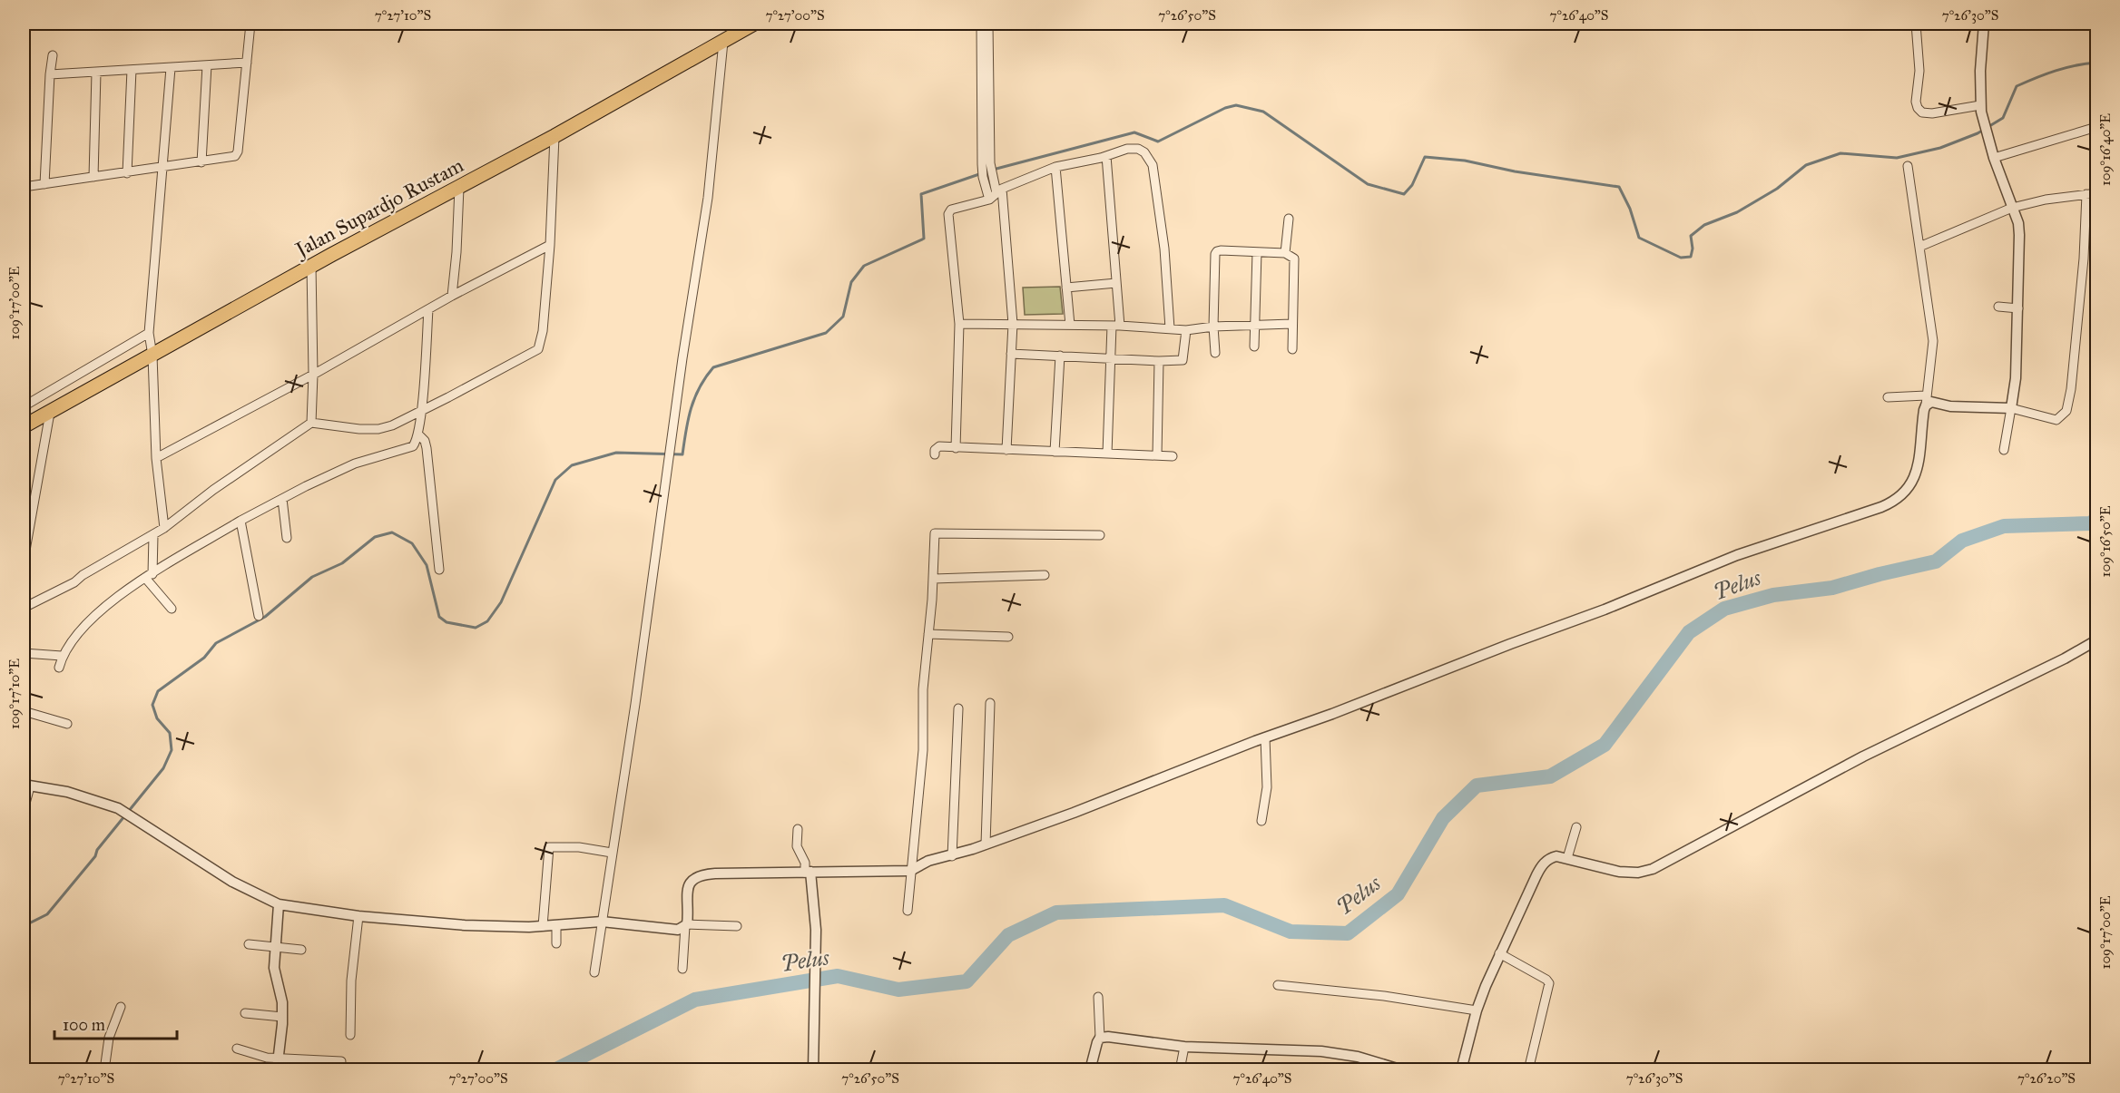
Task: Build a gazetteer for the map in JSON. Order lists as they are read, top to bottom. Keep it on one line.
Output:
{"streets":{"highway":["Jalan Supardjo Rustam"]},"water":["Pelus"],"scale_bar":"100 m","coordinates":["7°27'10\"S","7°27'00\"S","7°26'50\"S","7°26'40\"S","7°26'30\"S","109°16'40\"E","109°17'00\"E","109°16'50\"E","109°17'10\"E","7°26'20\"S"]}
